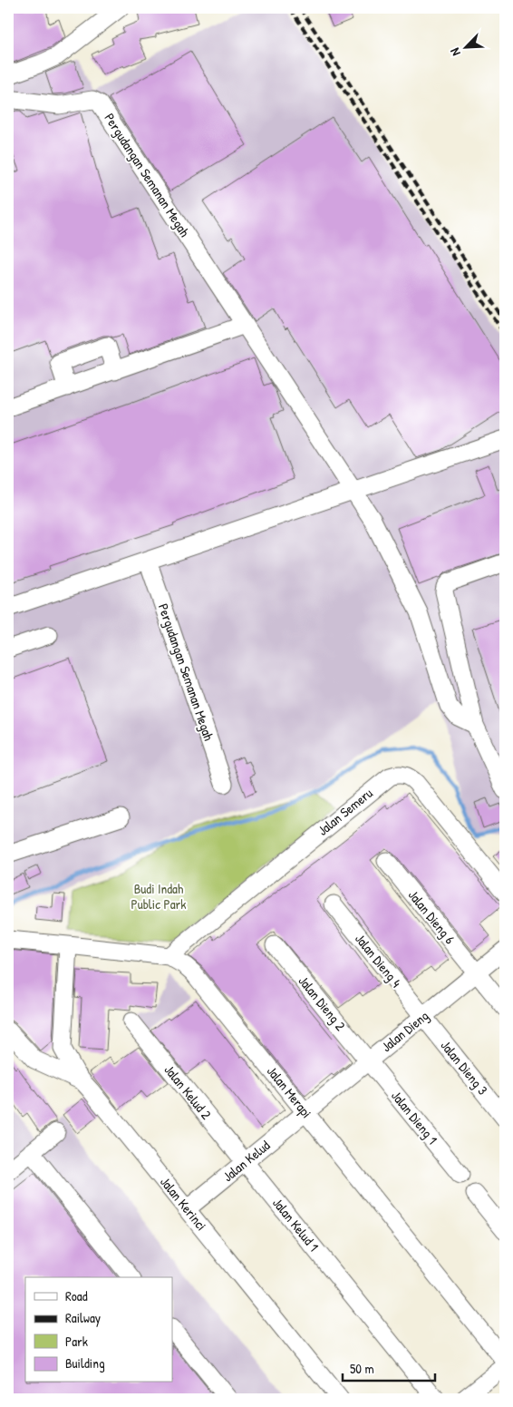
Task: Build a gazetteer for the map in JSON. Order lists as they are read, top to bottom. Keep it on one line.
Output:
{"streets":{"street":["Pergudangan Semanan Megah","Jalan Semeru","Jalan Dieng 6","Jalan Dieng 4","Jalan Dieng 2","Jalan Dieng","Jalan Dieng 3","Jalan Kelud 2","Jalan Merapi","Jalan Dieng 1","Jalan Kelud","Jalan Kerinci","Jalan Kelud 1"]},"crossings":[["Jalan Semeru","Jalan Merapi"],["Jalan Dieng 6","Jalan Dieng"],["Jalan Dieng 4","Jalan Dieng"],["Jalan Dieng 4","Jalan Dieng 3"],["Jalan Dieng 2","Jalan Dieng"],["Jalan Dieng 2","Jalan Dieng 1"],["Jalan Dieng","Jalan Dieng 3"],["Jalan Dieng","Jalan Merapi"],["Jalan Dieng","Jalan Dieng 1"],["Jalan Dieng","Jalan Kelud"],["Jalan Kelud 2","Jalan Kelud"],["Jalan Kelud 2","Jalan Kelud 1"],["Jalan Merapi","Jalan Kelud"],["Jalan Kelud","Jalan Kerinci"],["Jalan Kelud","Jalan Kelud 1"]],"parks":["Budi Indah Public Park"],"legend":["Road","Railway","Park","Building"],"scale_bar":"50 m","north":"bottom left"}
